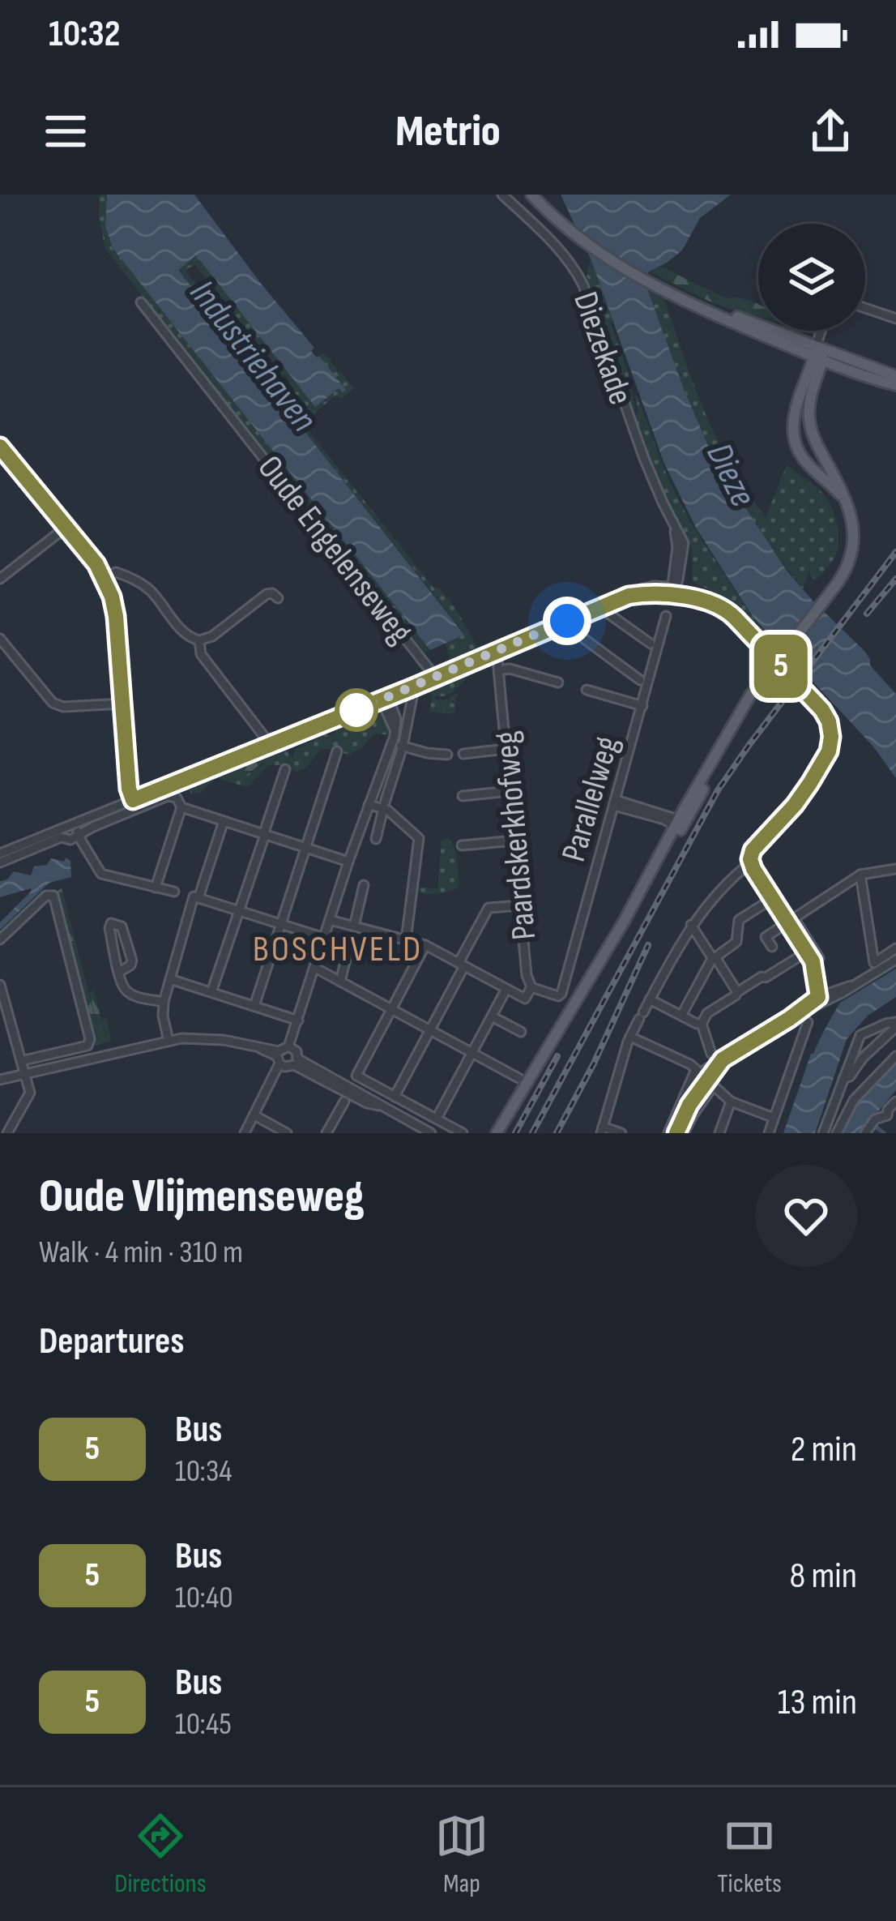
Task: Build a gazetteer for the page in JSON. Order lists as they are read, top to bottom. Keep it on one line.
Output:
{"streets":{"street":["Diezekade","Oude Engelenseweg","Parallelweg","Paardskerkhofweg"]},"crossings":[["Diezekade","Oude Engelenseweg"],["Oude Engelenseweg","Paardskerkhofweg"],["Parallelweg","Paardskerkhofweg"]],"districts":["BOSCHVELD"],"water":["Industriehaven","Dieze"],"lines":["bus line 5"],"page":{"status":"10:32","header":"Metrio","on_map":"5","heading":[["Oude Vlijmenseweg","Walk · 4 min · 310 m"],"Departures"],"list":[{"mark":"5","name":"Bus","note":"10:34","value":"2 min"},{"mark":"5","name":"Bus","note":"10:40","value":"8 min"},{"mark":"5","name":"Bus","note":"10:45","value":"13 min"}],"tabs":["Directions","Map","Tickets"]}}
